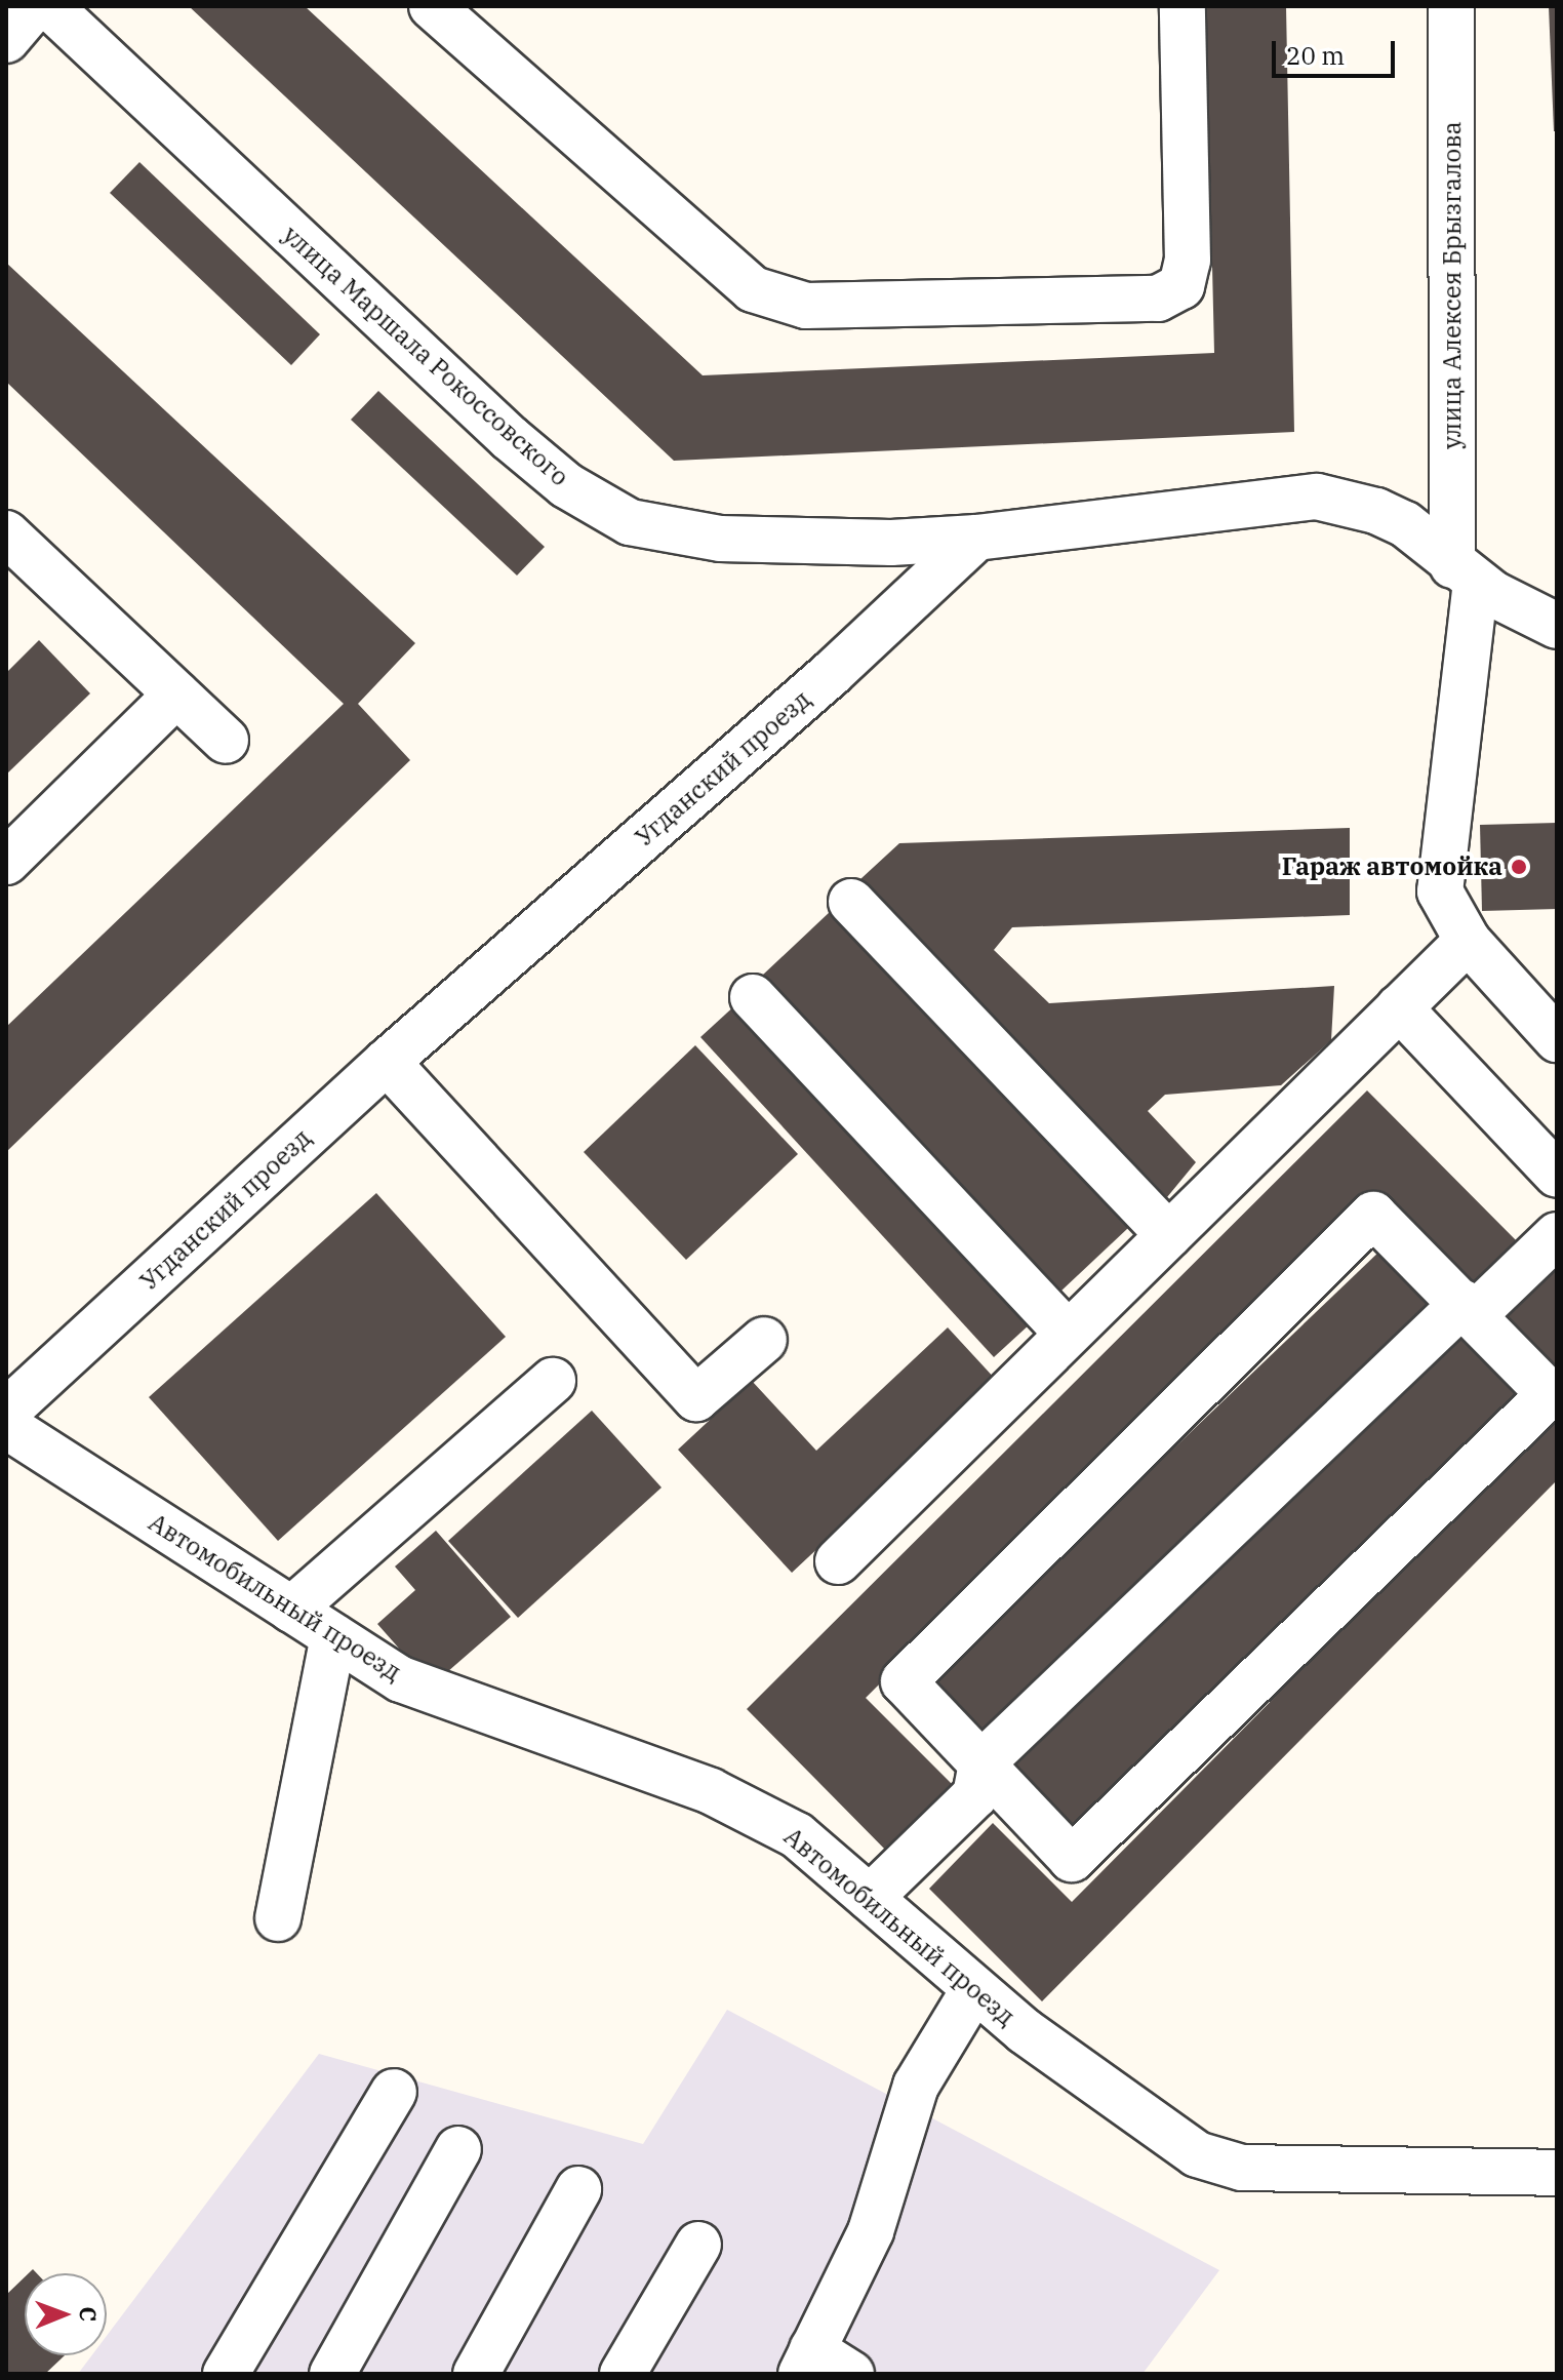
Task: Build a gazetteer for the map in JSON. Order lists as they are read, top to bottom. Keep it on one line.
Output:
{"streets":{"street":["улица Алексея Брызгалова","улица Маршала Рокоссовского","Угданский проезд","Автомобильный проезд"]},"crossings":[["улица Маршала Рокоссовского","Угданский проезд"]],"places":["Гараж автомойка"],"scale_bar":"20 m","north":"right"}
